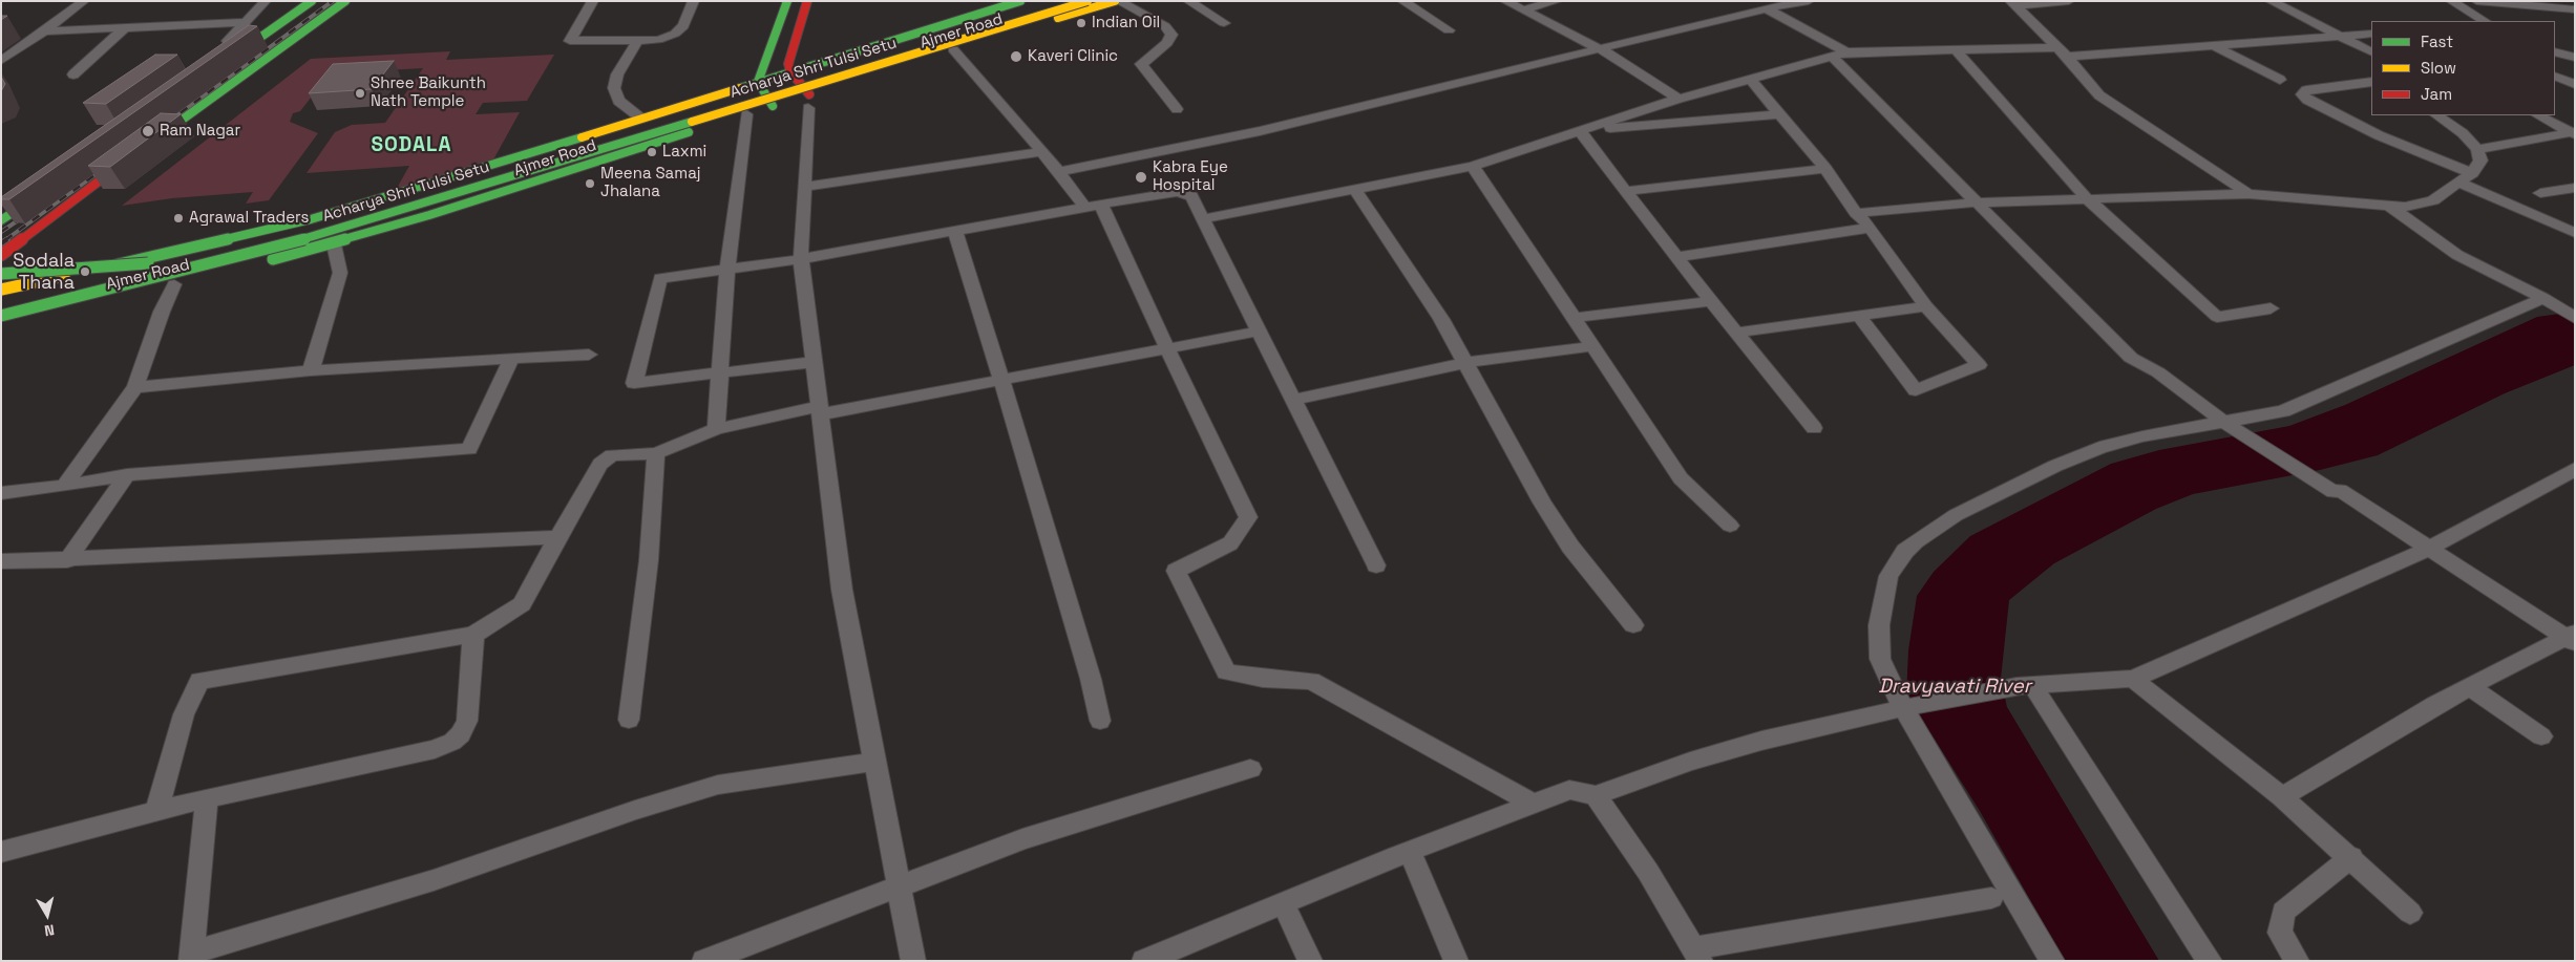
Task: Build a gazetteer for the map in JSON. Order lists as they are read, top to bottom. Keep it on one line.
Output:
{"streets":{"main road":["Ajmer Road","Acharya Shri Tulsi Setu"]},"districts":["SODALA"],"water":["Dravyavati River"],"places":["Indian Oil","Kaveri Clinic","Shree Baikunth Nath Temple","Ram Nagar","Laxmi","Kabra Eye Hospital","Meena Samaj Jhalana","Agrawal Traders","Sodala Thana"],"legend":["Fast","Slow","Jam"],"north":"bottom"}
